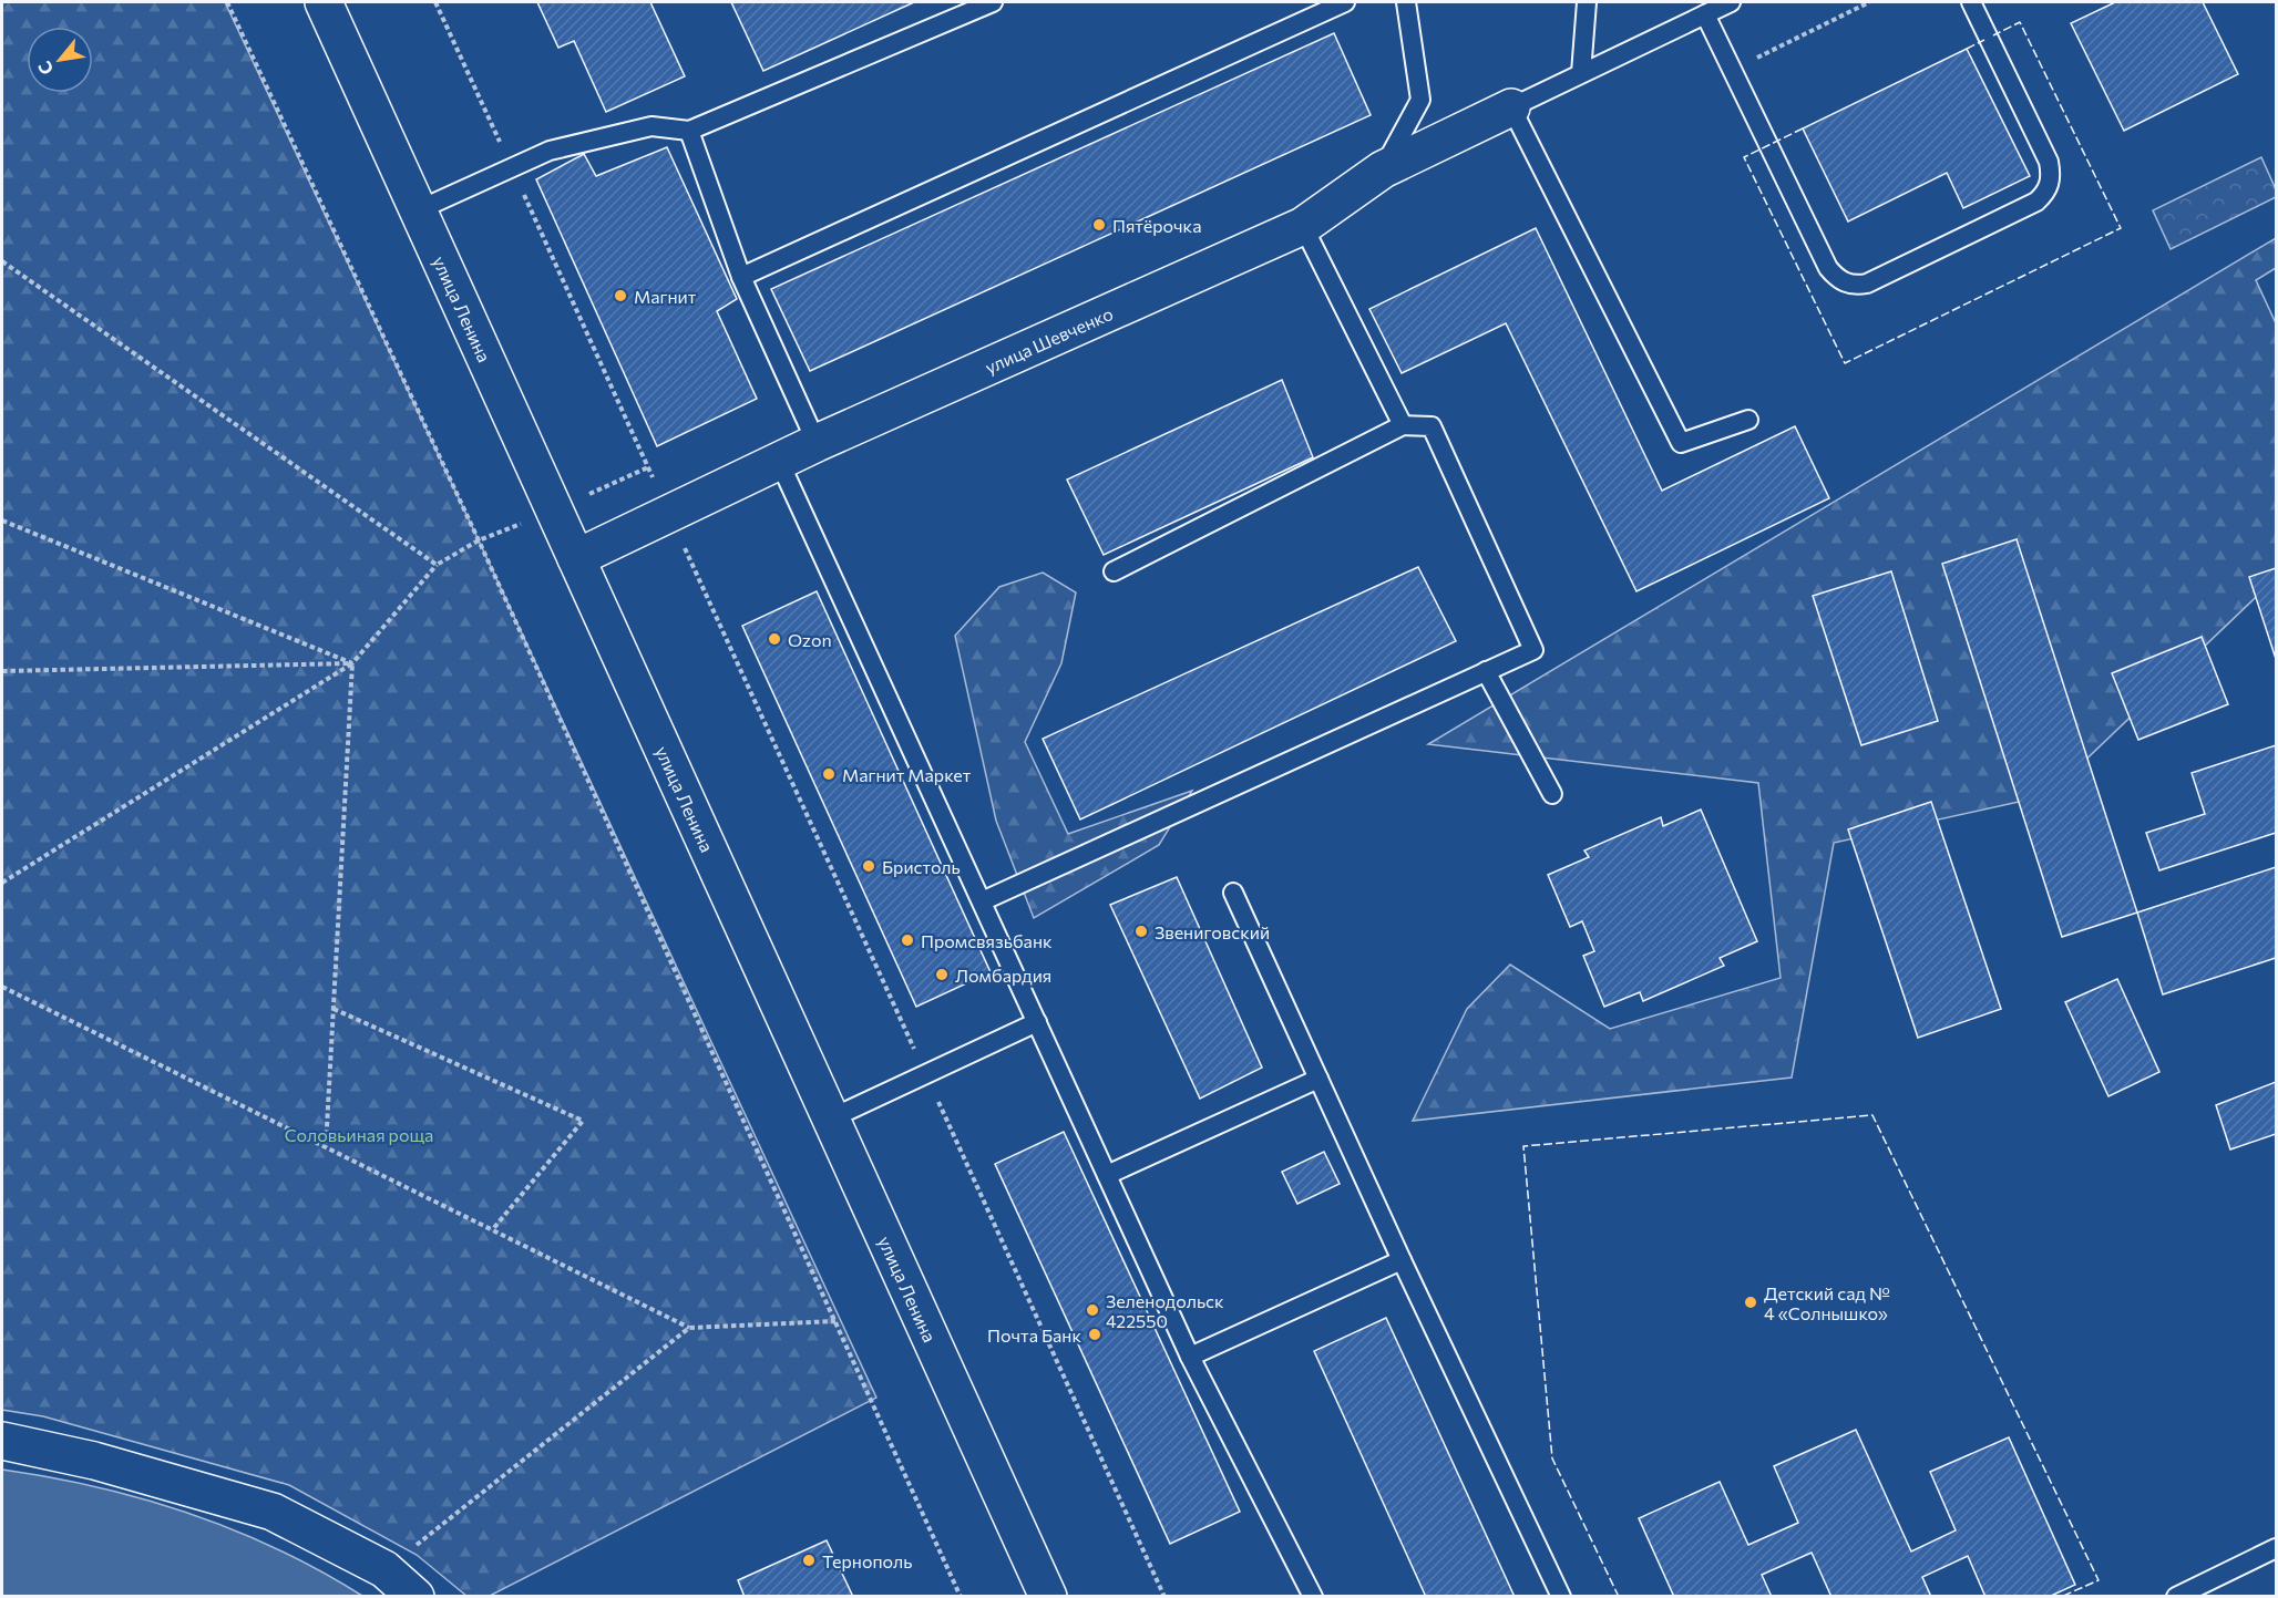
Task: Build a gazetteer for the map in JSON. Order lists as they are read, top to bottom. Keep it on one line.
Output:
{"streets":{"main road":["улица Ленина","улица Шевченко"]},"crossings":[["улица Ленина","улица Шевченко"]],"parks":["Соловьиная роща"],"places":["Пятёрочка","Магнит","Ozon","Магнит Маркет","Бристоль","Звениговский","Промсвязьбанк","Ломбардия","Детский сад № 4 «Солнышко»","Зеленодольск 422550","Почта Банк","Тернополь"],"north":"bottom left"}
